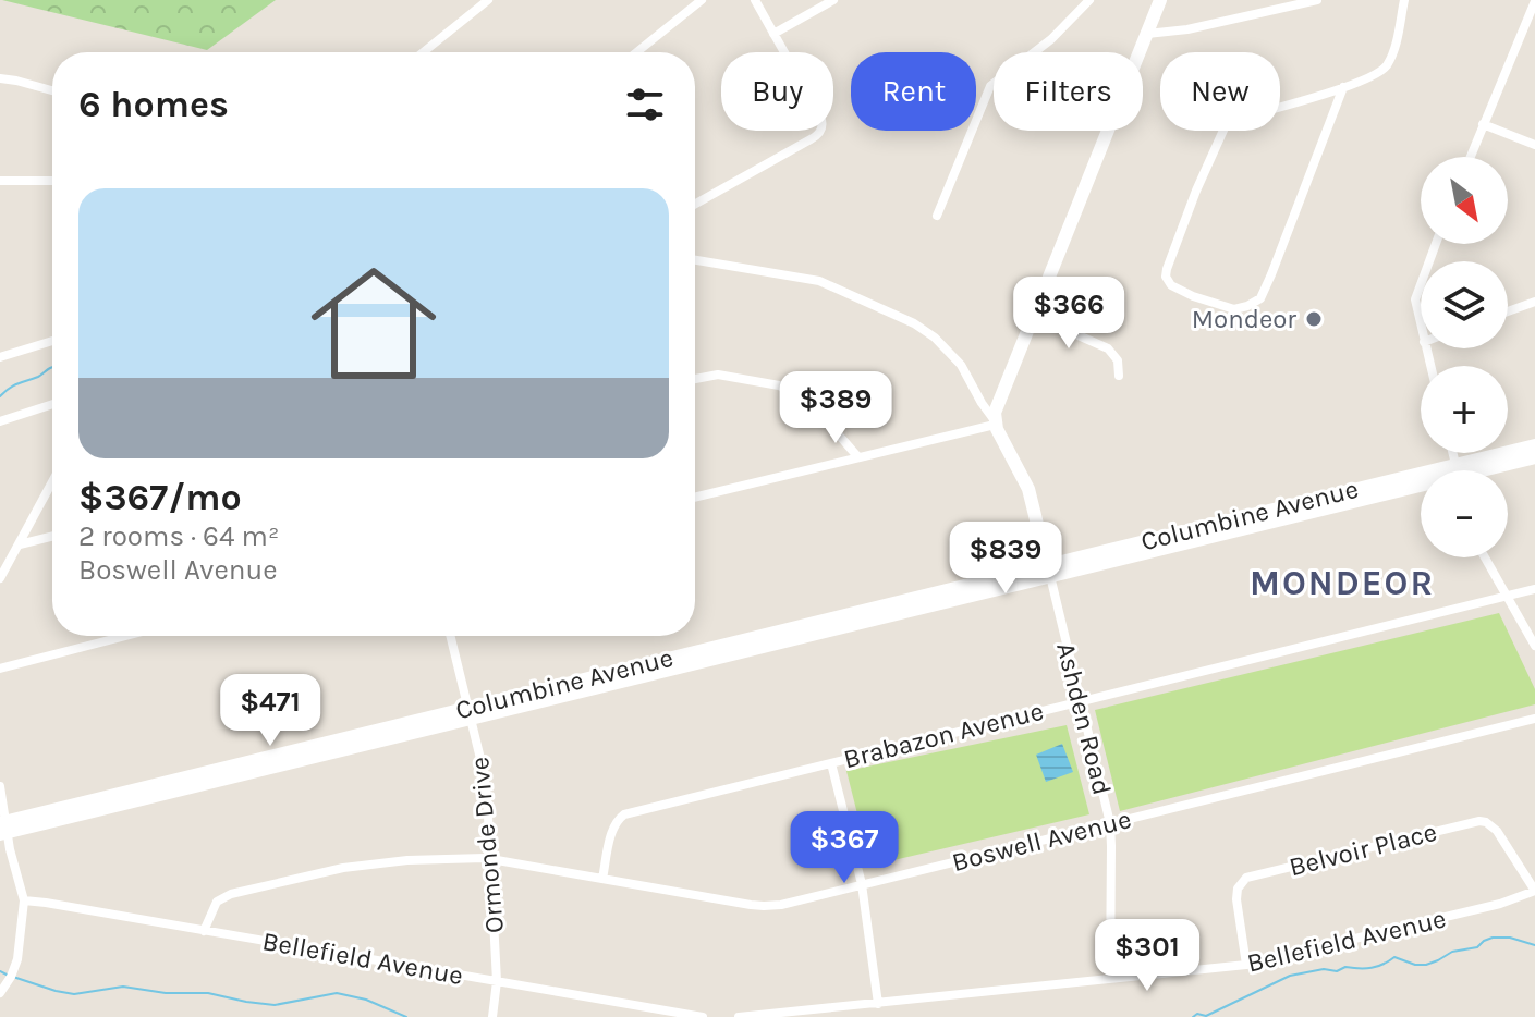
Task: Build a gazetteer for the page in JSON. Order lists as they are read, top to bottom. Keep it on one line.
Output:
{"streets":{"main road":["Columbine Avenue","Ashden Road"],"street":["Brabazon Avenue","Boswell Avenue","Ormonde Drive","Belvoir Place","Bellefield Avenue"]},"crossings":[["Columbine Avenue","Ashden Road"],["Columbine Avenue","Ormonde Drive"],["Ashden Road","Brabazon Avenue"],["Ashden Road","Boswell Avenue"],["Ashden Road","Bellefield Avenue"],["Brabazon Avenue","Boswell Avenue"],["Boswell Avenue","Ormonde Drive"],["Boswell Avenue","Bellefield Avenue"],["Ormonde Drive","Bellefield Avenue"],["Belvoir Place","Bellefield Avenue"]],"districts":["MONDEOR"],"places":["Mondeor"],"north":"bottom right","page":{"chip":["Buy","Rent","Filters","New"],"heading":"6 homes","map_buttons":["+","−"],"list":[{"name":"$367/mo","note":"2 rooms · 64 m² · Boswell Avenue"}],"price":["$366","$389","$839","$471","$367","$301"]}}
